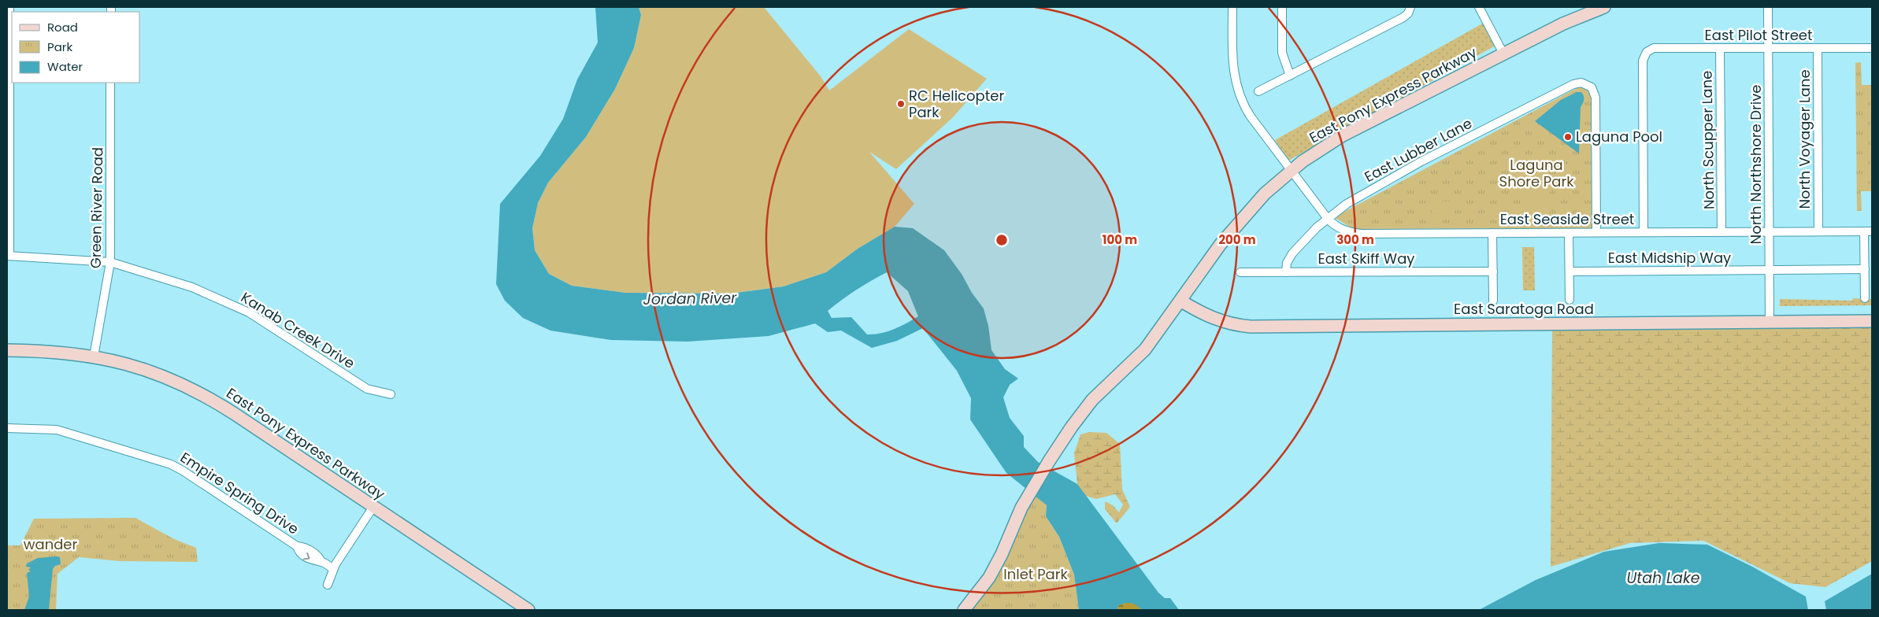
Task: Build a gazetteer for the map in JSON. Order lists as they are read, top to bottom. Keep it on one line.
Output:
{"streets":{"main road":["East Pony Express Parkway","East Saratoga Road"],"street":["East Pilot Street","North Voyager Lane","North Scupper Lane","East Lubber Lane","North Northshore Drive","Green River Road","East Seaside Street","East Midship Way","East Skiff Way","Kanab Creek Drive","Empire Spring Drive"]},"crossings":[["East Pilot Street","North Voyager Lane"],["East Pilot Street","North Scupper Lane"],["East Pilot Street","North Northshore Drive"],["East Pilot Street","East Seaside Street"],["East Pony Express Parkway","Green River Road"],["East Pony Express Parkway","East Seaside Street"],["East Pony Express Parkway","East Saratoga Road"],["North Voyager Lane","East Seaside Street"],["North Scupper Lane","East Seaside Street"],["East Lubber Lane","East Seaside Street"],["East Lubber Lane","East Skiff Way"],["North Northshore Drive","East Seaside Street"],["North Northshore Drive","East Midship Way"],["North Northshore Drive","East Saratoga Road"],["Green River Road","Kanab Creek Drive"]],"water":["Jordan River","Utah Lake"],"parks":["Laguna Shore Park","wander","Inlet Park"],"places":["RC Helicopter Park","Laguna Pool"],"legend":["Road","Park","Water"],"rings":["100 m","200 m","300 m"]}
